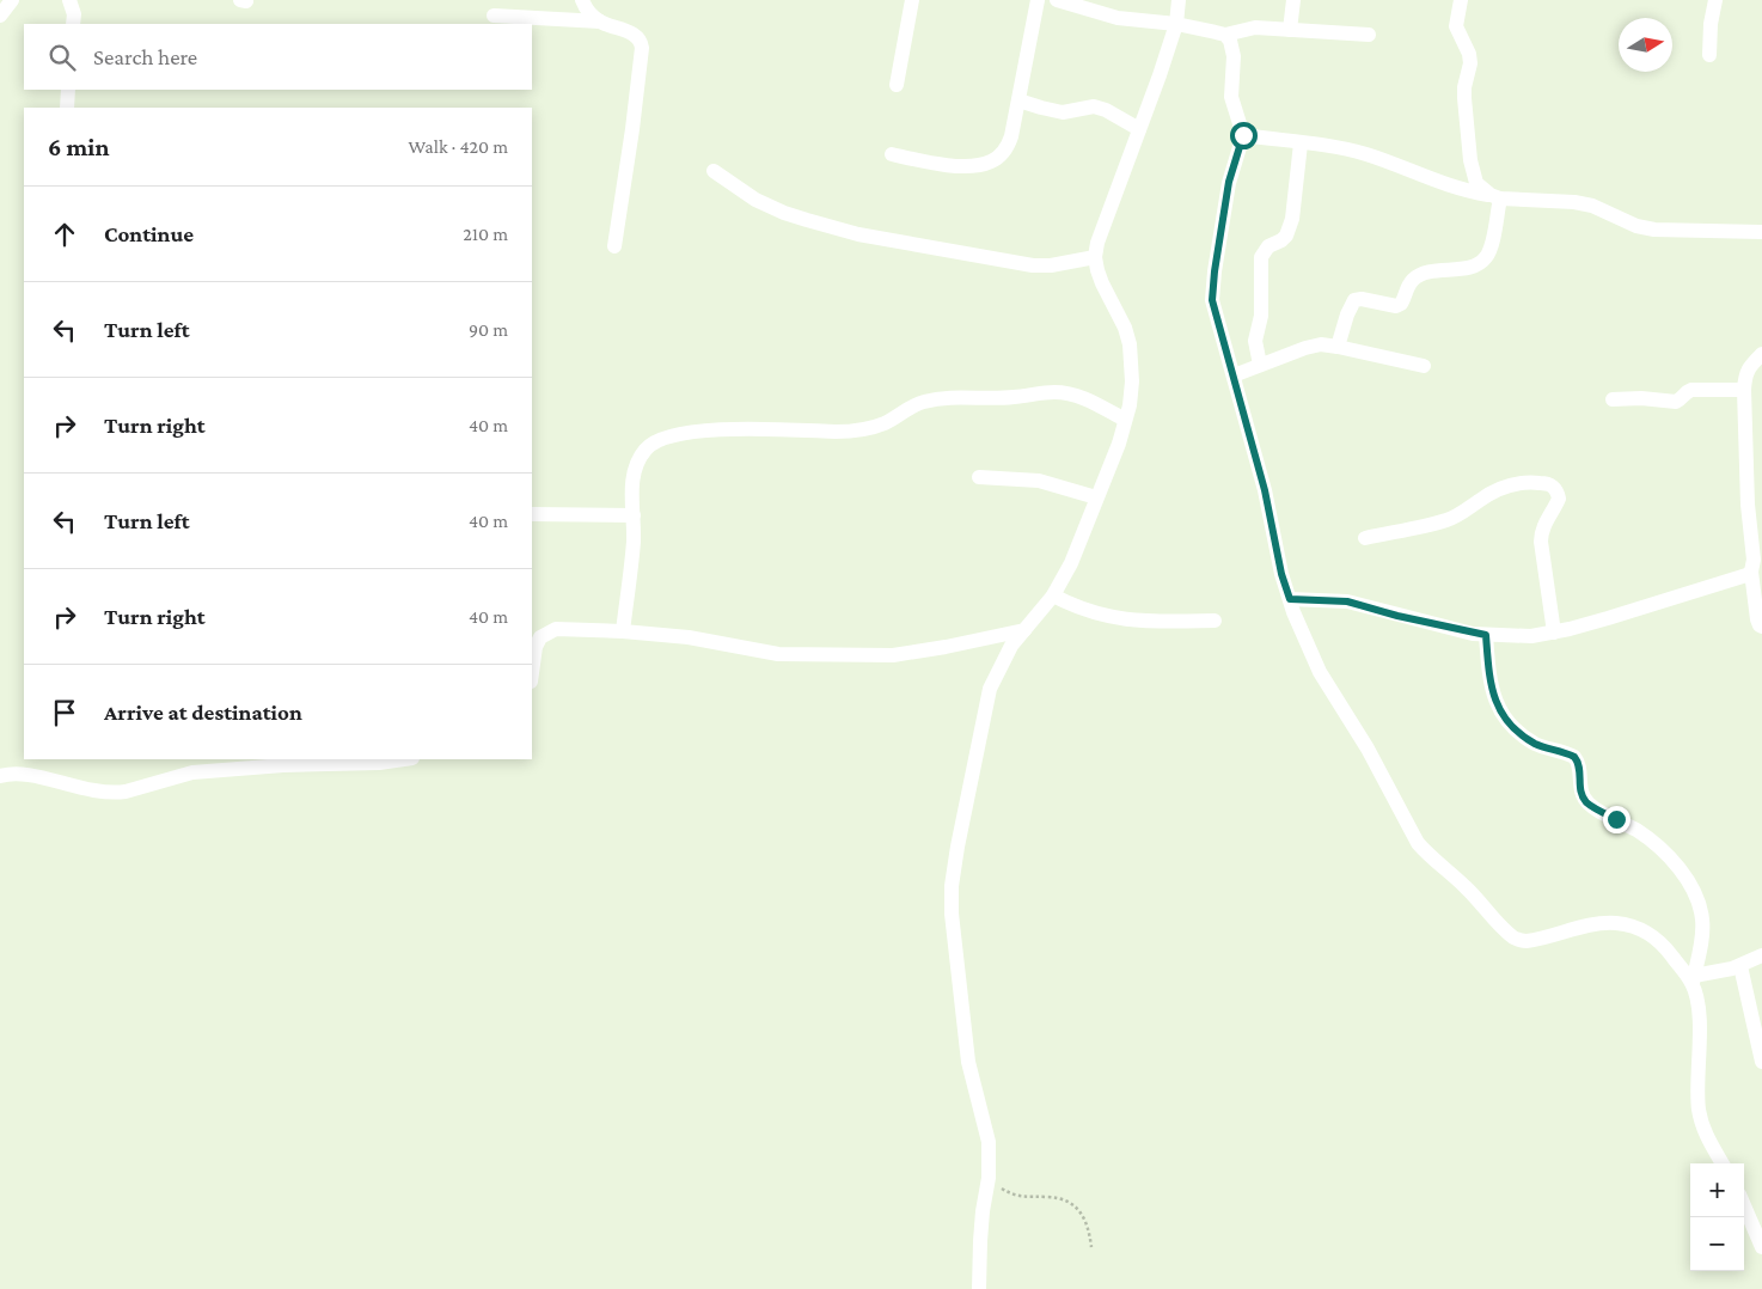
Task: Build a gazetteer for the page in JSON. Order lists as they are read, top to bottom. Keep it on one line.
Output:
{"north":"right","page":{"search":"Search here","heading":["6 min","Walk · 420 m"],"list":[["Continue","210 m"],["Turn left","90 m"],["Turn right","40 m"],["Turn left","40 m"],["Turn right","40 m"],"Arrive at destination"],"map_buttons":["+","−"]}}
